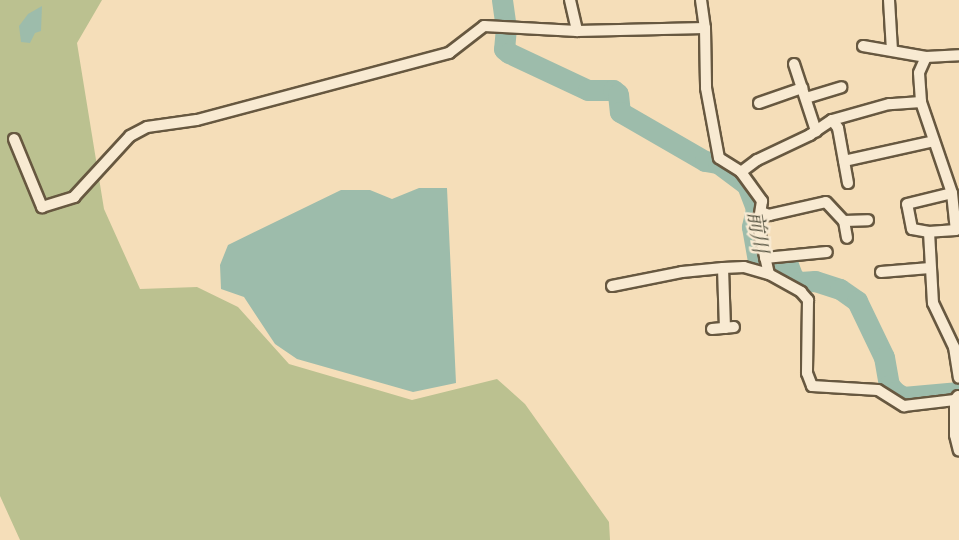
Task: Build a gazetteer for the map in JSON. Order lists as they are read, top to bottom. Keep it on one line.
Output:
{"water":["前川"]}
